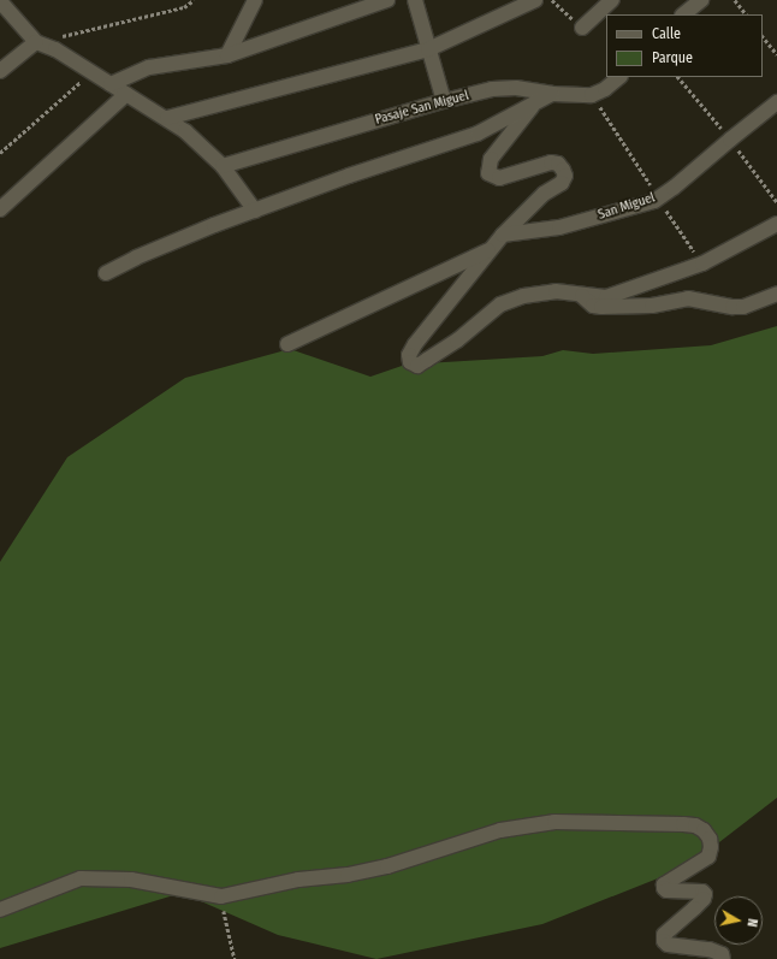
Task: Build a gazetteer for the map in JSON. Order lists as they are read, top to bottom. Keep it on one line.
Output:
{"streets":{"street":["Pasaje San Miguel","San Miguel"]},"legend":["Calle","Parque"],"north":"right"}
